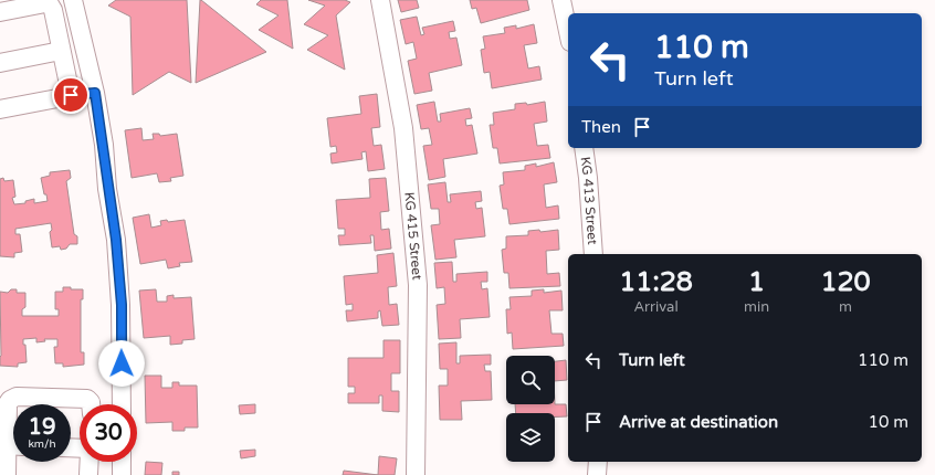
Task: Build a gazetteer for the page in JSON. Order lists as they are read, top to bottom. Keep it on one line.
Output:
{"streets":{"street":["KG 413 Street","KG 415 Street"]},"page":{"turn":["110 m","Turn left"],"then":"Then","eta":["11:28","Arrival","1","min","120","m"],"list":[{"name":"Turn left","value":"110 m"},{"name":"Arrive at destination","value":"10 m"}],"speed":"19 km/h","limit":"30"}}
